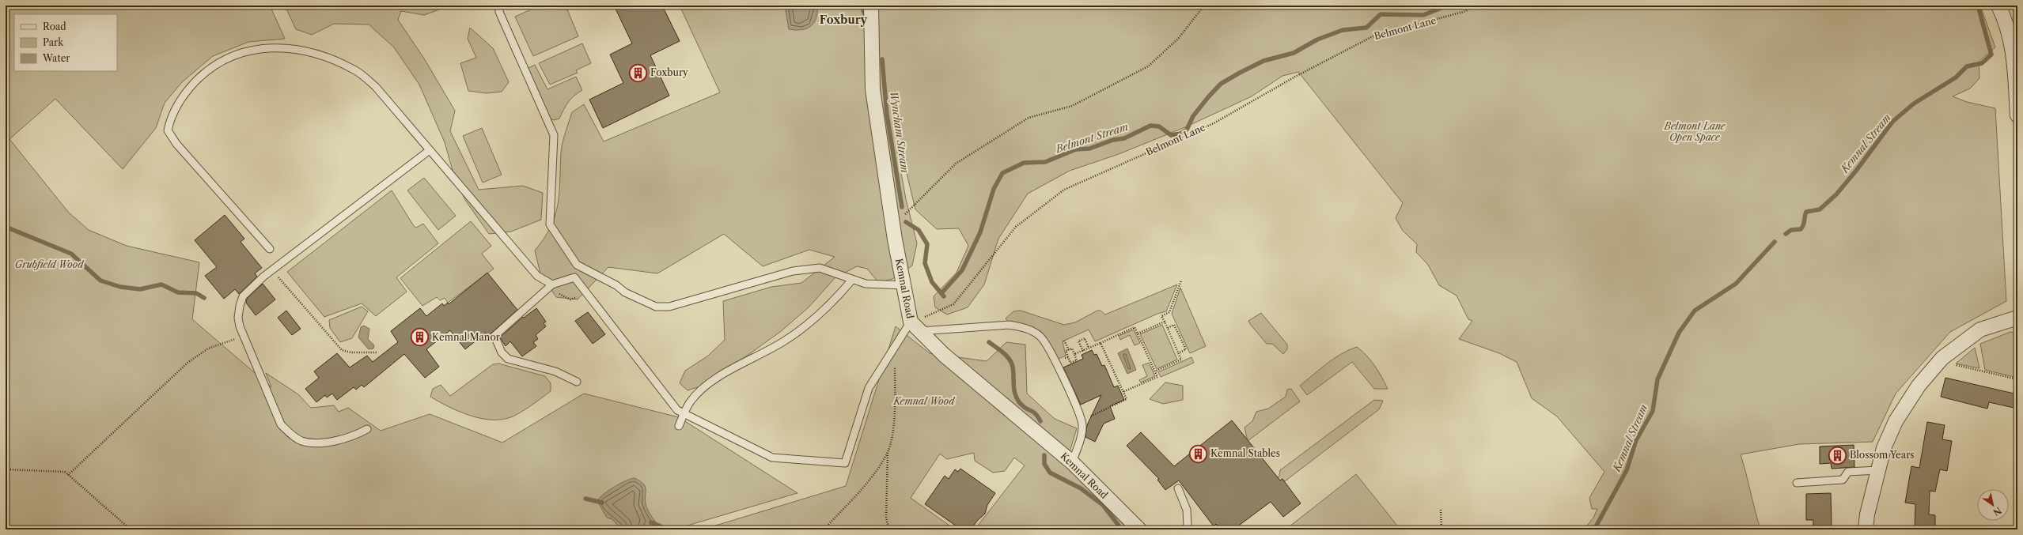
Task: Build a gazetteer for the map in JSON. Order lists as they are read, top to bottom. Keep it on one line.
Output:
{"streets":{"street":["Kemnal Road"],"path":["Belmont Lane"]},"crossings":[["Belmont Lane","Kemnal Road"]],"districts":["Foxbury"],"water":["Wyncham Stream","Belmont Stream","Kemnal Stream"],"parks":["Belmont Lane Open Space","Grubfield Wood","Kemnal Wood"],"places":{"building":["Foxbury","Kemnal Manor","Kemnal Stables","Blossom Years"]},"legend":["Road","Park","Water"],"north":"bottom right"}
